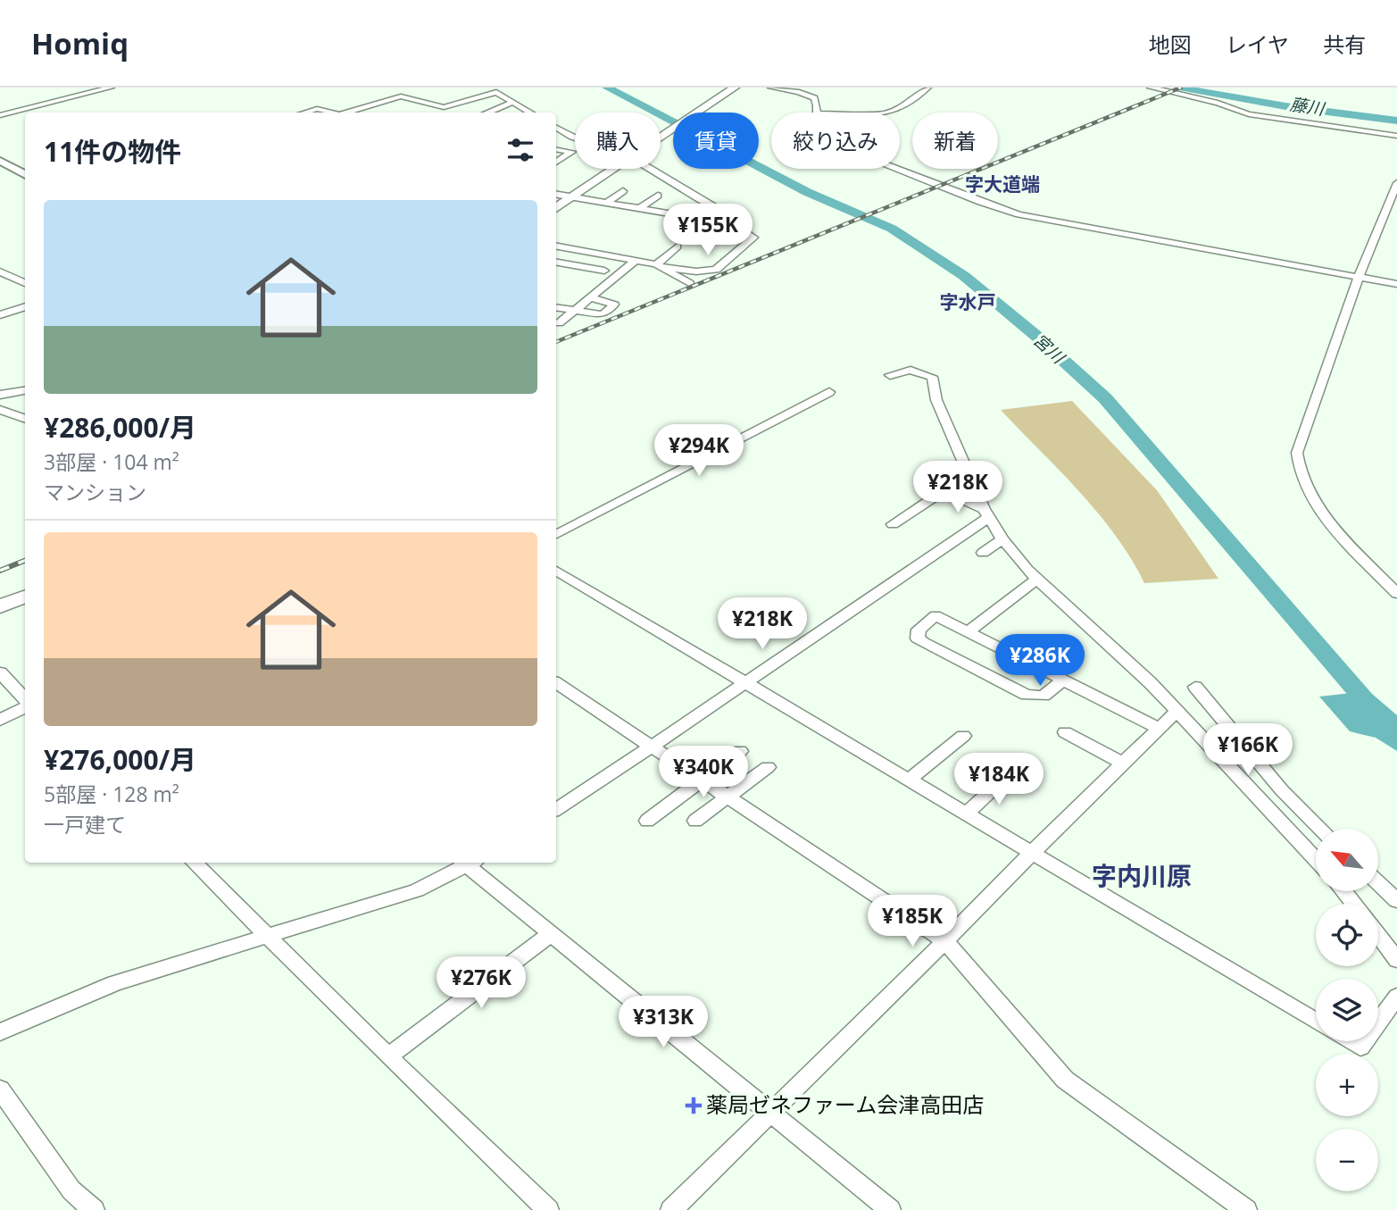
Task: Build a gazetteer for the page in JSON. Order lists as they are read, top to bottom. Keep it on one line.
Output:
{"districts":["字大道端","字水戸","字内川原"],"water":["藤川","宮川"],"places":{"health":["薬局ゼネファーム会津高田店"]},"north":"top left","page":{"header":"Homiq","nav":["地図","レイヤ","共有"],"chip":["購入","賃貸","絞り込み","新着"],"heading":"11件の物件","list":[{"name":"¥286,000/月","note":"3部屋 · 104 m² · マンション"},{"name":"¥276,000/月","note":"5部屋 · 128 m² · 一戸建て"}],"price":["¥155K","¥294K","¥218K","¥218K","¥286K","¥166K","¥340K","¥184K","¥185K","¥276K","¥313K"],"map_buttons":["+","−"]}}
